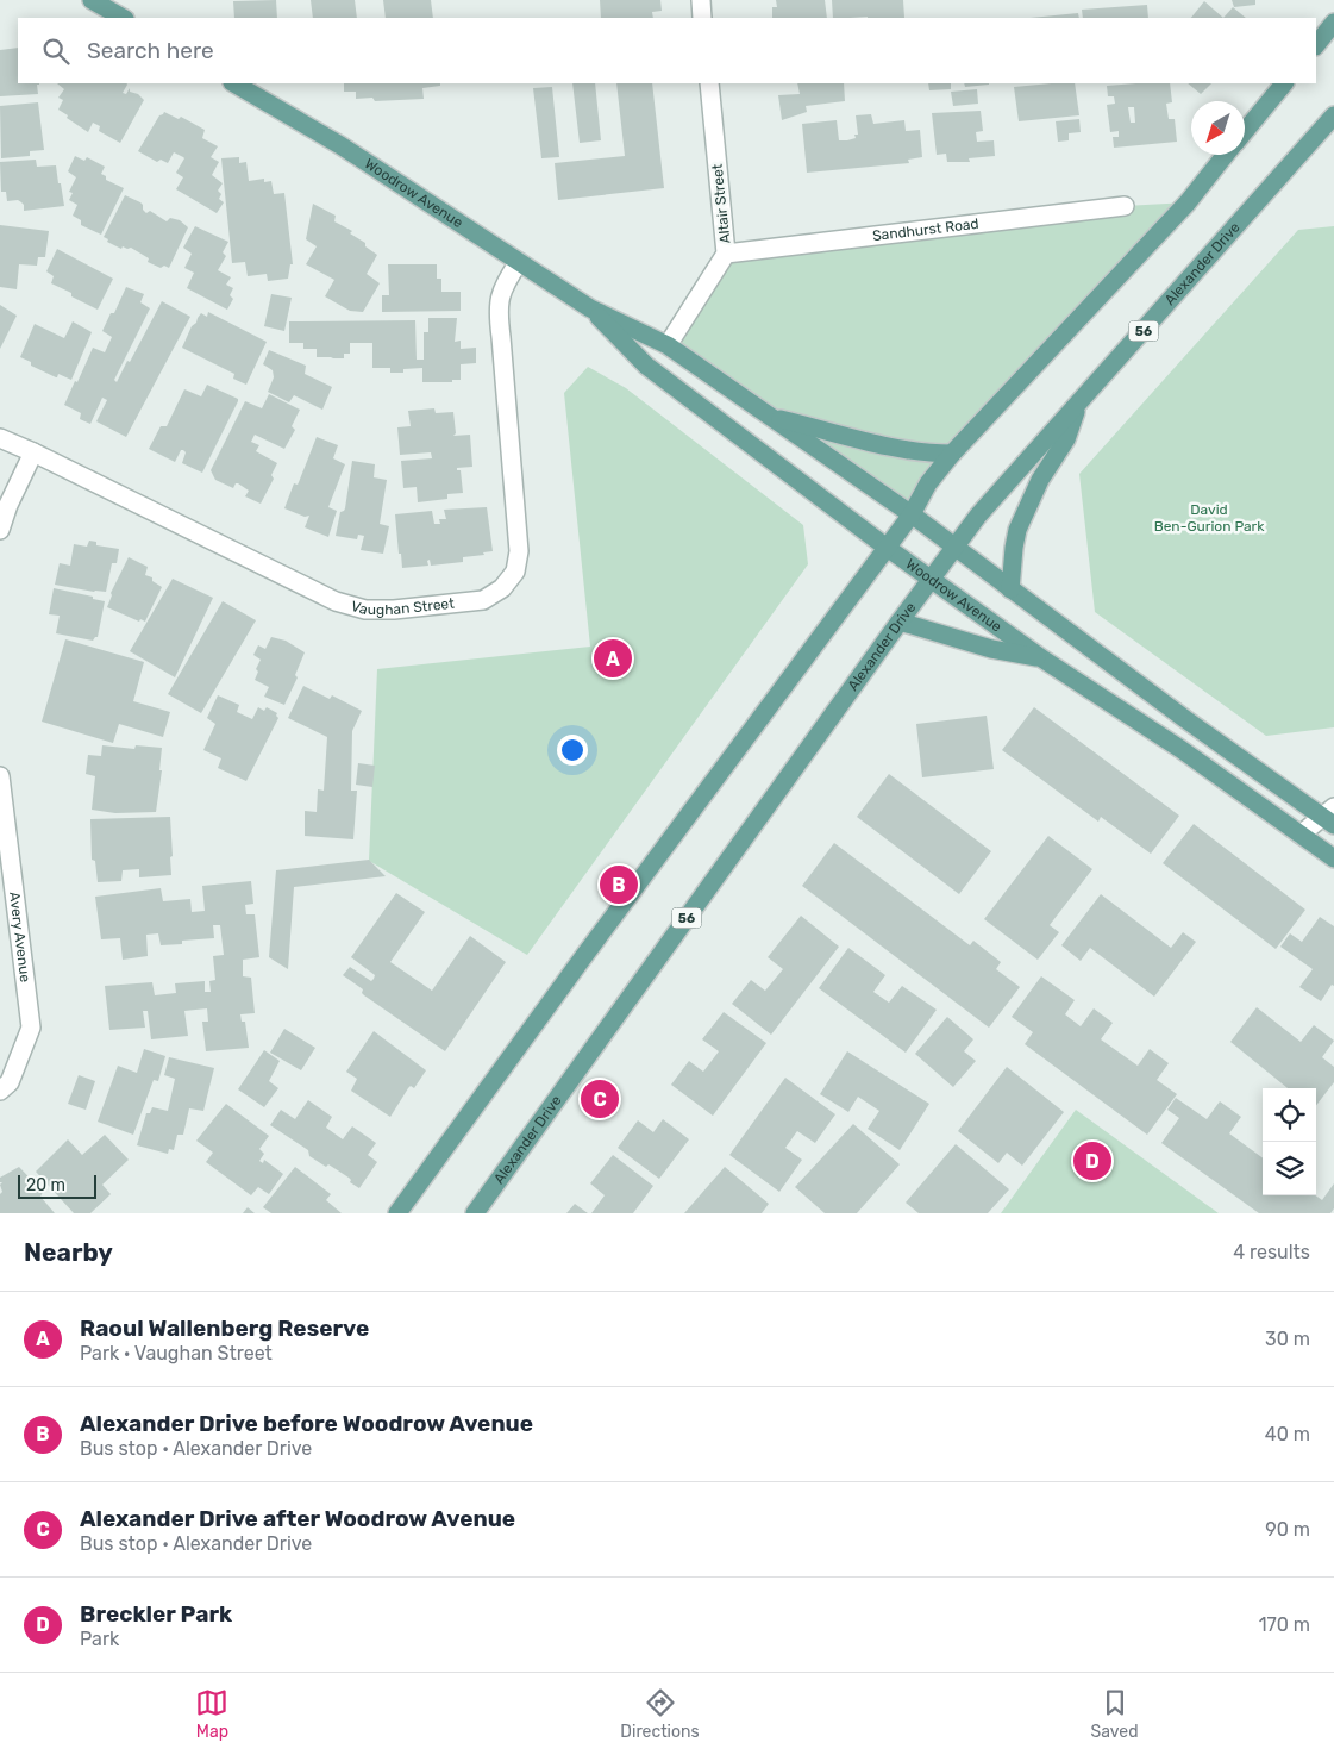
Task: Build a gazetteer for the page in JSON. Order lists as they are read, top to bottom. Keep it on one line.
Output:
{"streets":{"main road":["Woodrow Avenue","Alexander Drive","56"],"street":["Altair Street","Sandhurst Road","Vaughan Street","Avery Avenue"]},"crossings":[["Woodrow Avenue","Altair Street"],["Woodrow Avenue","Alexander Drive"],["Woodrow Avenue","Vaughan Street"],["Altair Street","Sandhurst Road"]],"parks":["David Ben-Gurion Park"],"scale_bar":"20 m","north":"bottom left","page":{"search":"Search here","pins":["A","B","C","D"],"scale":"20 m","heading":["Nearby","4 results"],"list":[{"mark":"A","name":"Raoul Wallenberg Reserve","note":"Park · Vaughan Street","value":"30 m"},{"mark":"B","name":"Alexander Drive before Woodrow Avenue","note":"Bus stop · Alexander Drive","value":"40 m"},{"mark":"C","name":"Alexander Drive after Woodrow Avenue","note":"Bus stop · Alexander Drive","value":"90 m"},{"mark":"D","name":"Breckler Park","note":"Park","value":"170 m"}],"nav":["Map","Directions","Saved"]}}
